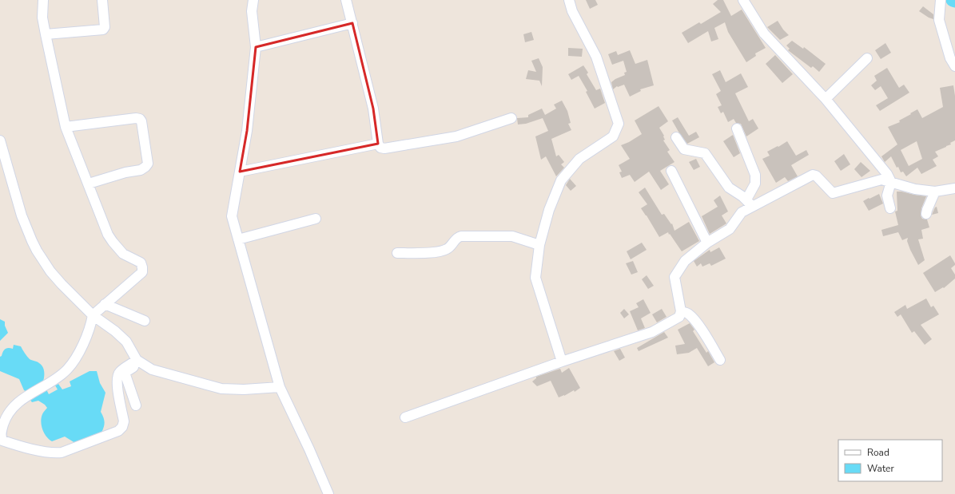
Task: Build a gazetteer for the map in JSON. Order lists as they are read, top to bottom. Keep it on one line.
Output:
{"legend":["Road","Water"]}
